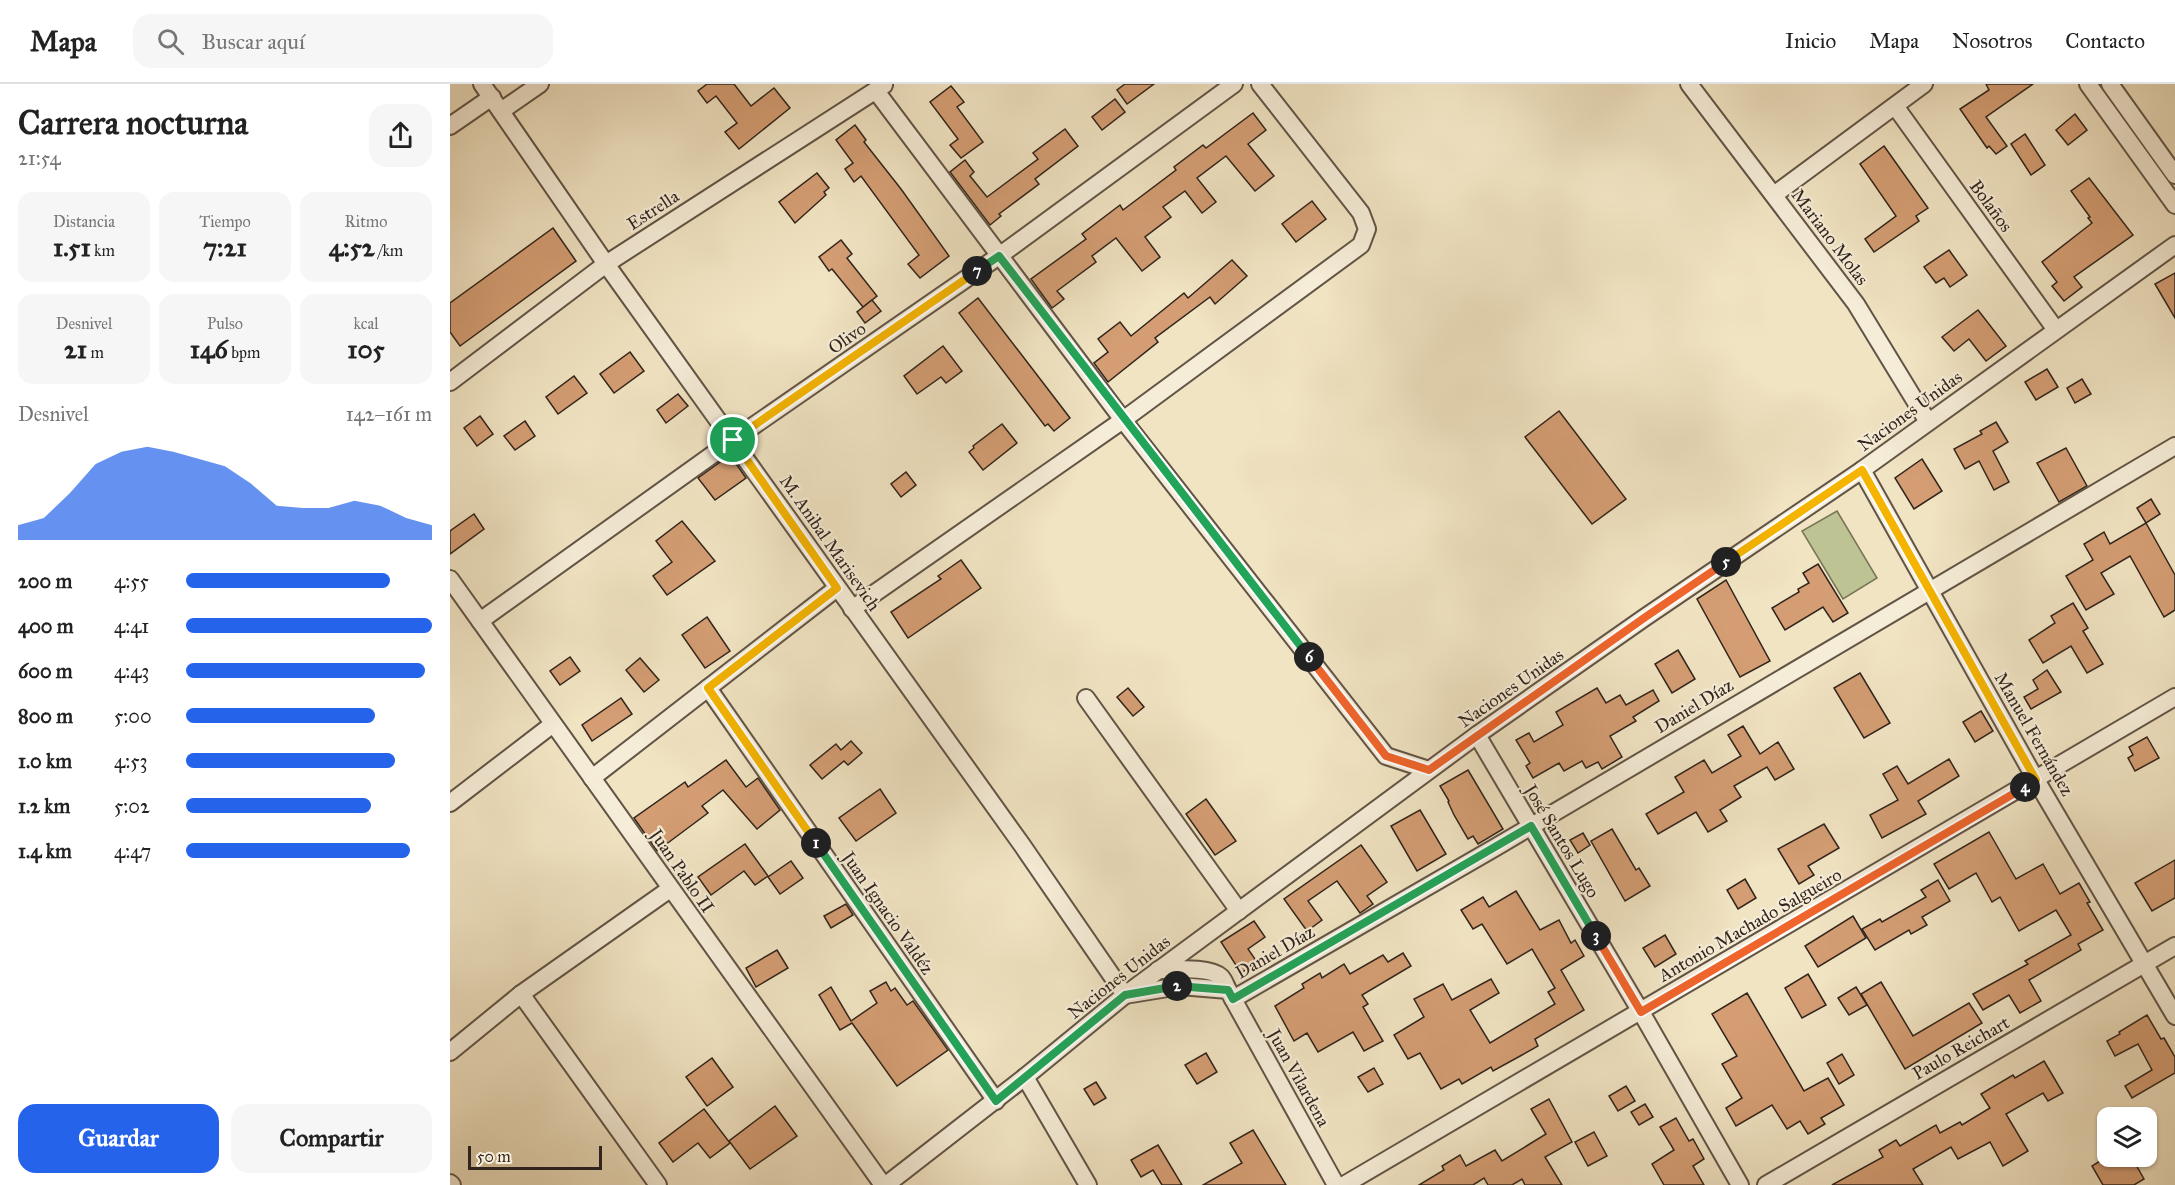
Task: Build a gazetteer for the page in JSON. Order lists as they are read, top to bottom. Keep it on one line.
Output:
{"streets":{"street":["Bolaños","Estrella","Mariano Molas","Olivo","Naciones Unidas","M. Anibal Marisevich","Daniel Díaz","Manuel Fernández","José Santos Lugo","Juan Pablo II","Juan Ignacio Valdéz","Antonio Machado Salgueiro","Paulo Reichart","Juan Vilardena"]},"crossings":[["Bolaños","Naciones Unidas"],["Estrella","M. Anibal Marisevich"],["Mariano Molas","Naciones Unidas"],["Olivo","M. Anibal Marisevich"],["Olivo","Juan Pablo II"],["Naciones Unidas","M. Anibal Marisevich"],["Naciones Unidas","Manuel Fernández"],["Naciones Unidas","José Santos Lugo"],["Naciones Unidas","Juan Pablo II"],["Naciones Unidas","Juan Ignacio Valdéz"],["Naciones Unidas","Juan Vilardena"],["Daniel Díaz","Manuel Fernández"],["Daniel Díaz","José Santos Lugo"],["Daniel Díaz","Juan Vilardena"],["Manuel Fernández","Antonio Machado Salgueiro"],["Manuel Fernández","Paulo Reichart"],["José Santos Lugo","Antonio Machado Salgueiro"]],"scale_bar":"50 m","page":{"header":"Mapa","search":"Buscar aquí","nav":["Inicio","Mapa","Nosotros","Contacto"],"heading":["Carrera nocturna","21:54"],"stats":[["Distancia","1.51 km"],["Tiempo","7:21"],["Ritmo","4:52 /km"],["Desnivel","21 m"],["Pulso","146 bpm"],["kcal","105"]],"pins":["7","5","6","4","1","3","2"],"chart":["Desnivel","142–161 m"],"list":[{"name":"200 m","note":"4:55"},{"name":"400 m","note":"4:41"},{"name":"600 m","note":"4:43"},{"name":"800 m","note":"5:00"},{"name":"1.0 km","note":"4:53"},{"name":"1.2 km","note":"5:02"},{"name":"1.4 km","note":"4:47"}],"buttons":["Guardar","Compartir"],"scale":"50 m"}}
